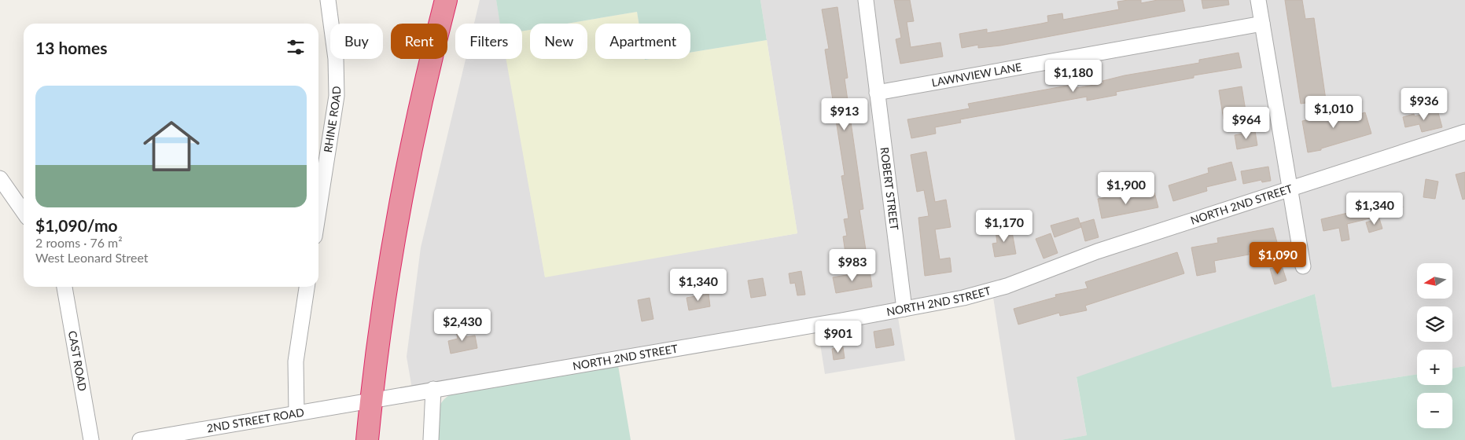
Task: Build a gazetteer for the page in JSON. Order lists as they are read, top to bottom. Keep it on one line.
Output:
{"streets":{"street":["LAWNVIEW LANE","RHINE ROAD","ROBERT STREET","NORTH 2ND STREET","CAST ROAD","2ND STREET ROAD"]},"crossings":[["LAWNVIEW LANE","ROBERT STREET"],["ROBERT STREET","NORTH 2ND STREET"],["NORTH 2ND STREET","2ND STREET ROAD"]],"north":"left","page":{"chip":["Buy","Rent","Filters","New","Apartment"],"heading":"13 homes","price":["$1,180","$936","$1,010","$913","$964","$1,900","$1,340","$1,170","$1,090","$983","$1,340","$2,430","$901"],"list":[{"name":"$1,090/mo","note":"2 rooms · 76 m² · West Leonard Street"}],"map_buttons":["+","−"]}}
